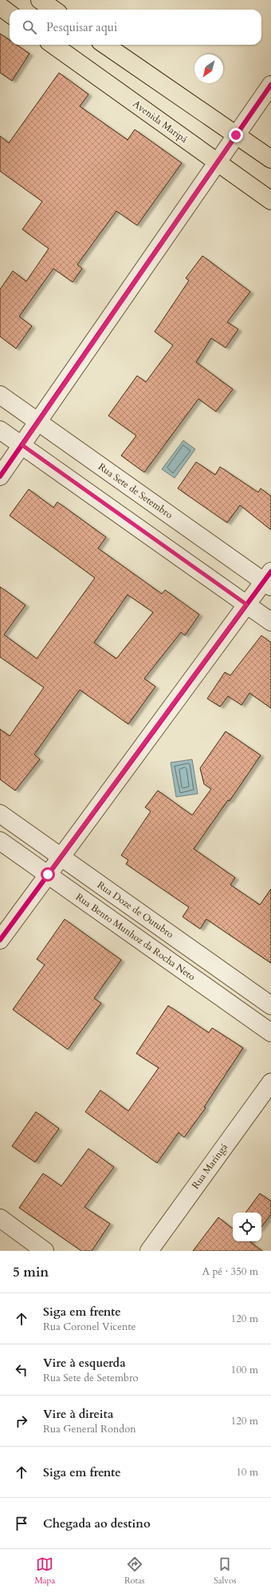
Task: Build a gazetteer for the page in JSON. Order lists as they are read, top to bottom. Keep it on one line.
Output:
{"streets":{"main road":["Avenida Maripá"],"street":["Rua Sete de Setembro","Rua Doze de Outubro","Rua Bento Munhoz da Rocha Neto","Rua Maringá"]},"north":"bottom left","page":{"search":"Pesquisar aqui","heading":["5 min","A pé · 350 m"],"list":[["Siga em frente","Rua Coronel Vicente","120 m"],["Vire à esquerda","Rua Sete de Setembro","100 m"],["Vire à direita","Rua General Rondon","120 m"],["Siga em frente","10 m"],"Chegada ao destino"],"nav":["Mapa","Rotas","Salvos"]}}
